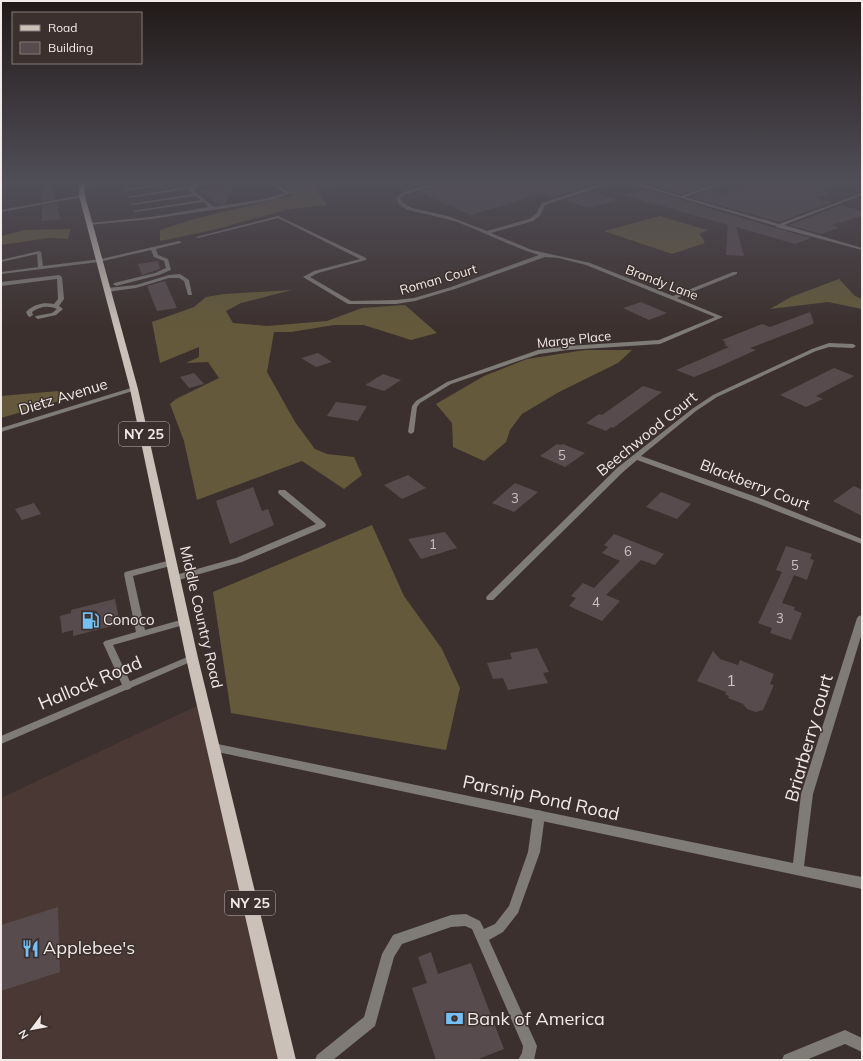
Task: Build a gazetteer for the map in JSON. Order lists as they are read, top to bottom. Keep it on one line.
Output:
{"streets":{"main road":["NY 25","Middle Country Road"],"street":["Roman Court","Brandy Lane","Marge Place","Dietz Avenue","Beechwood Court","Blackberry Court","Hallock Road","Briarberry court","Parsnip Pond Road"]},"crossings":[["Roman Court","Brandy Lane"],["Brandy Lane","Marge Place"],["Dietz Avenue","Middle Country Road"],["Beechwood Court","Blackberry Court"],["Middle Country Road","Hallock Road"],["Middle Country Road","Parsnip Pond Road"],["Briarberry court","Parsnip Pond Road"]],"places":{"fuel station":["Conoco"],"restaurant":["Applebee's"],"bank":["Bank of America"]},"house_numbers":["5","3","1","6","5","4","3","1"],"legend":["Road","Building"],"north":"bottom left"}
